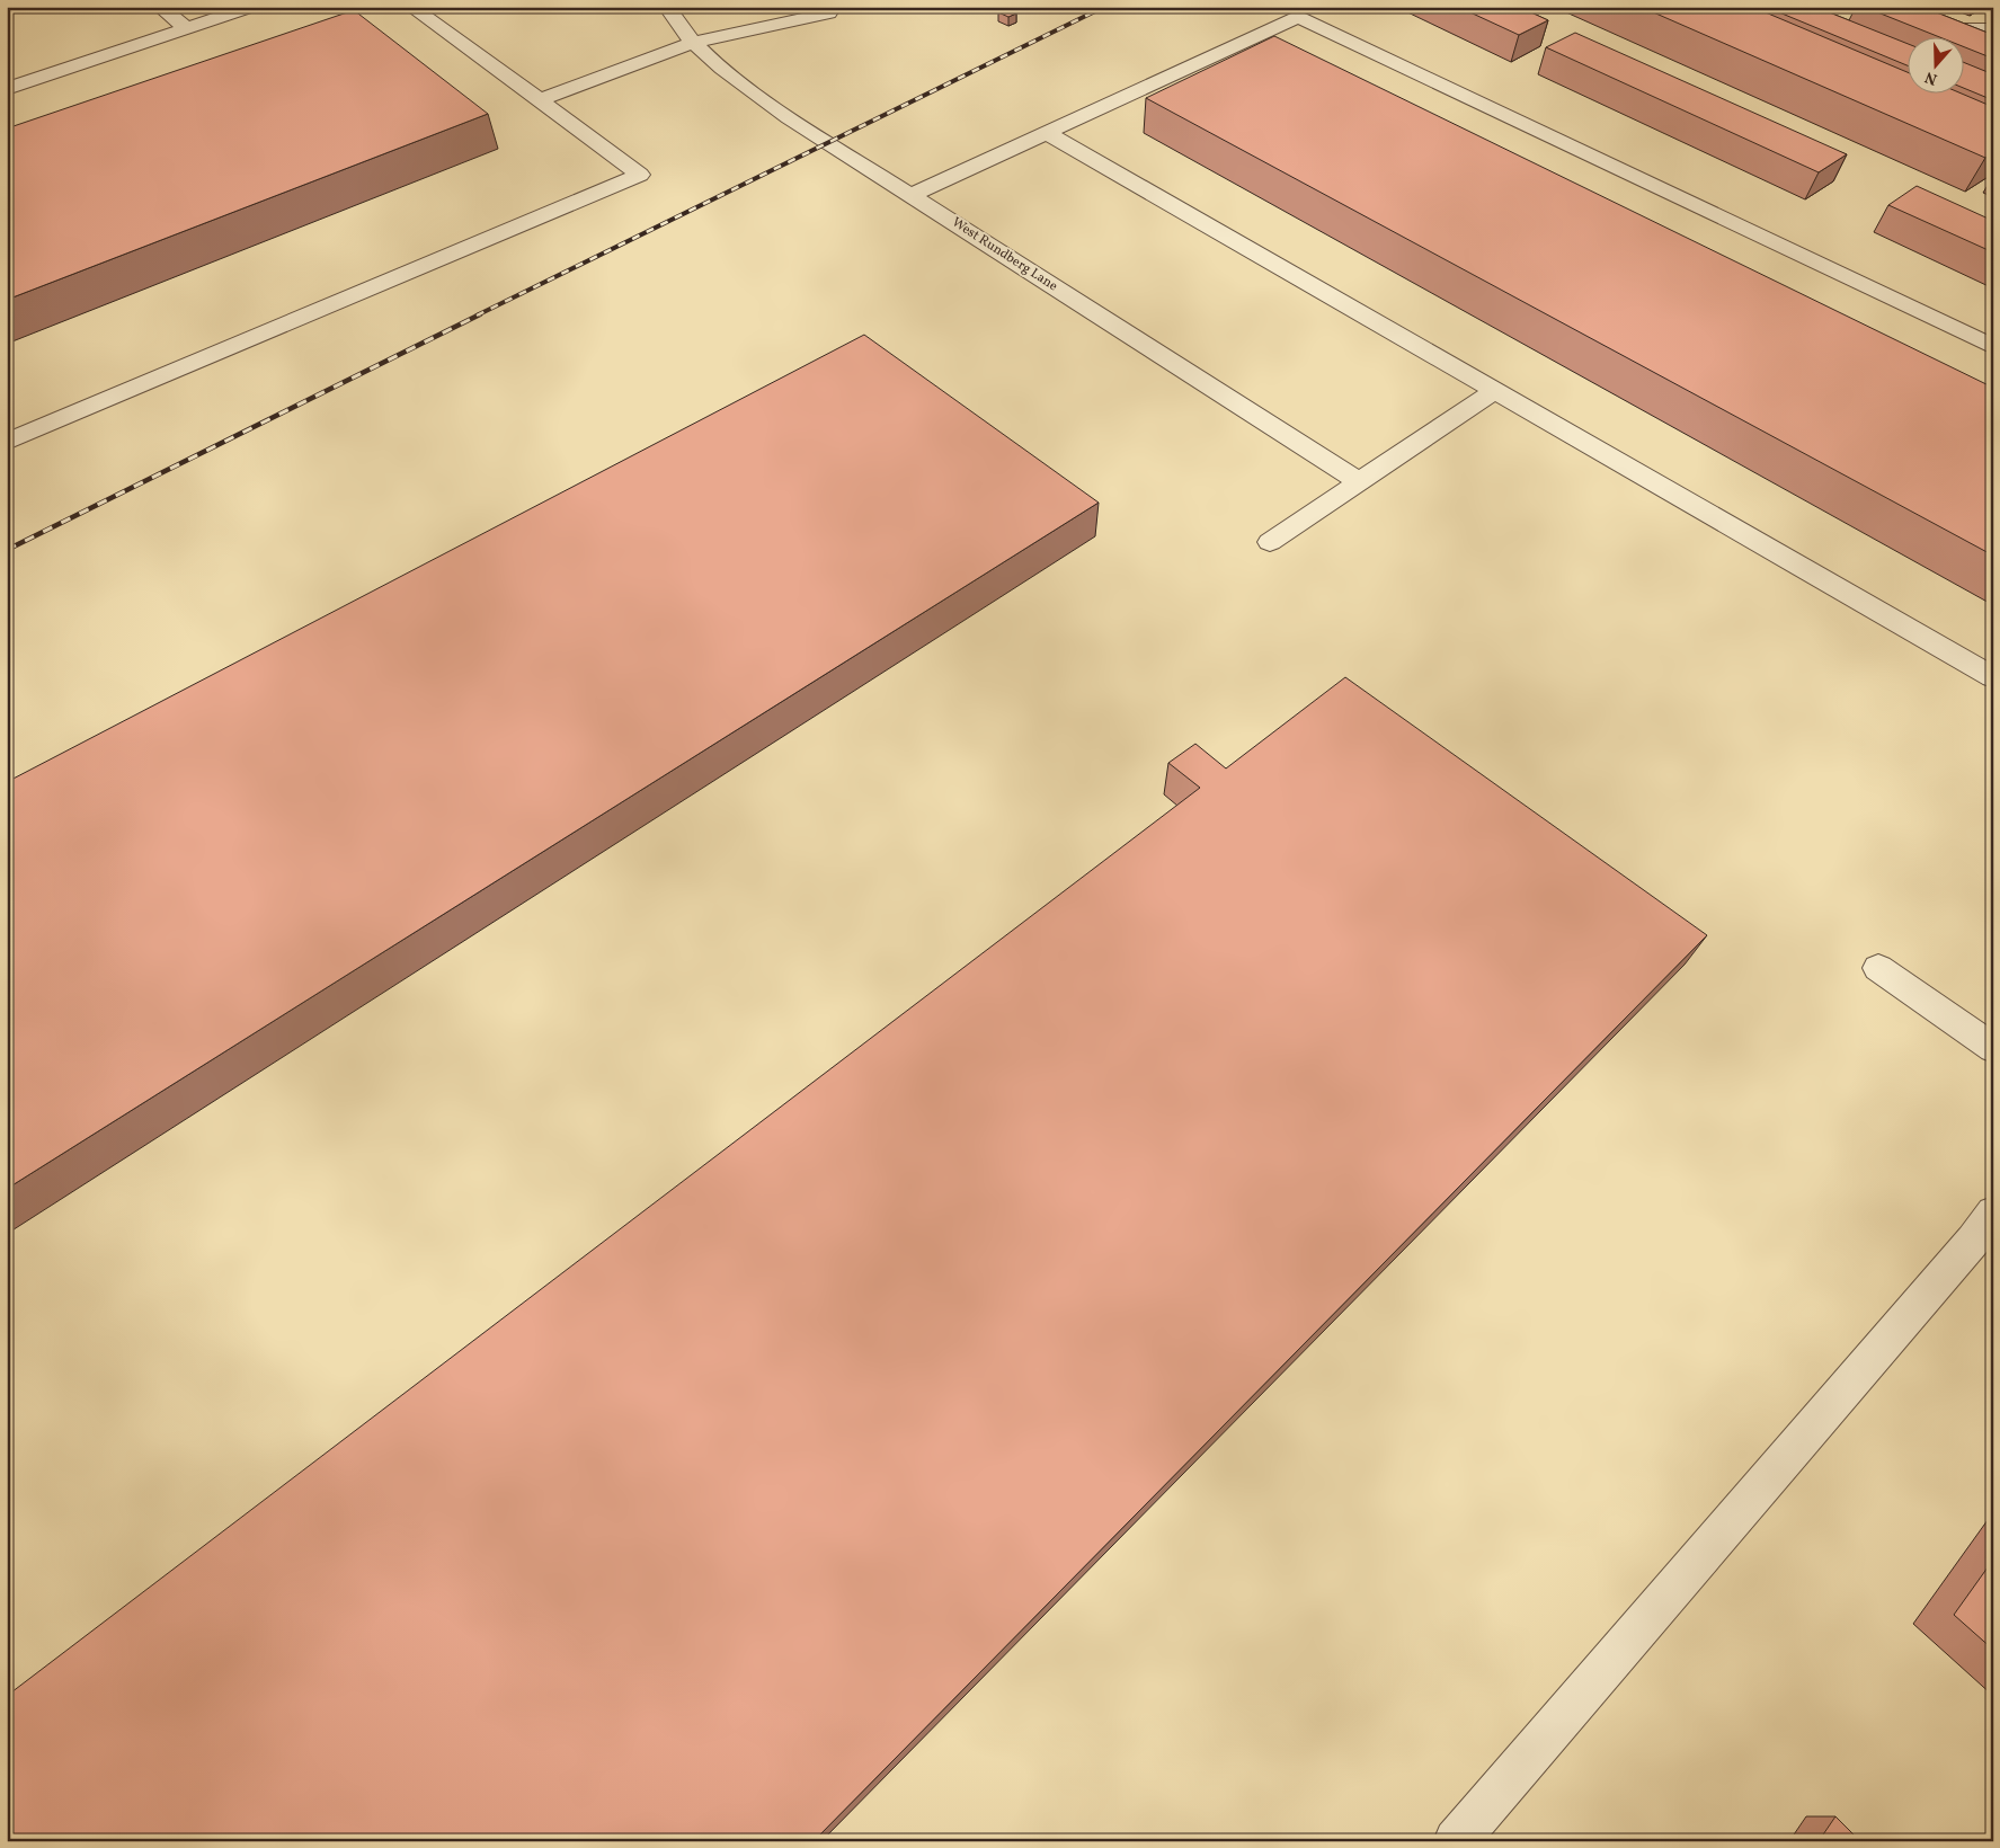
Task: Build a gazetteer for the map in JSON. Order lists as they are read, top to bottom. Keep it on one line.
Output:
{"streets":{"street":["West Rundberg Lane"]},"north":"bottom"}
